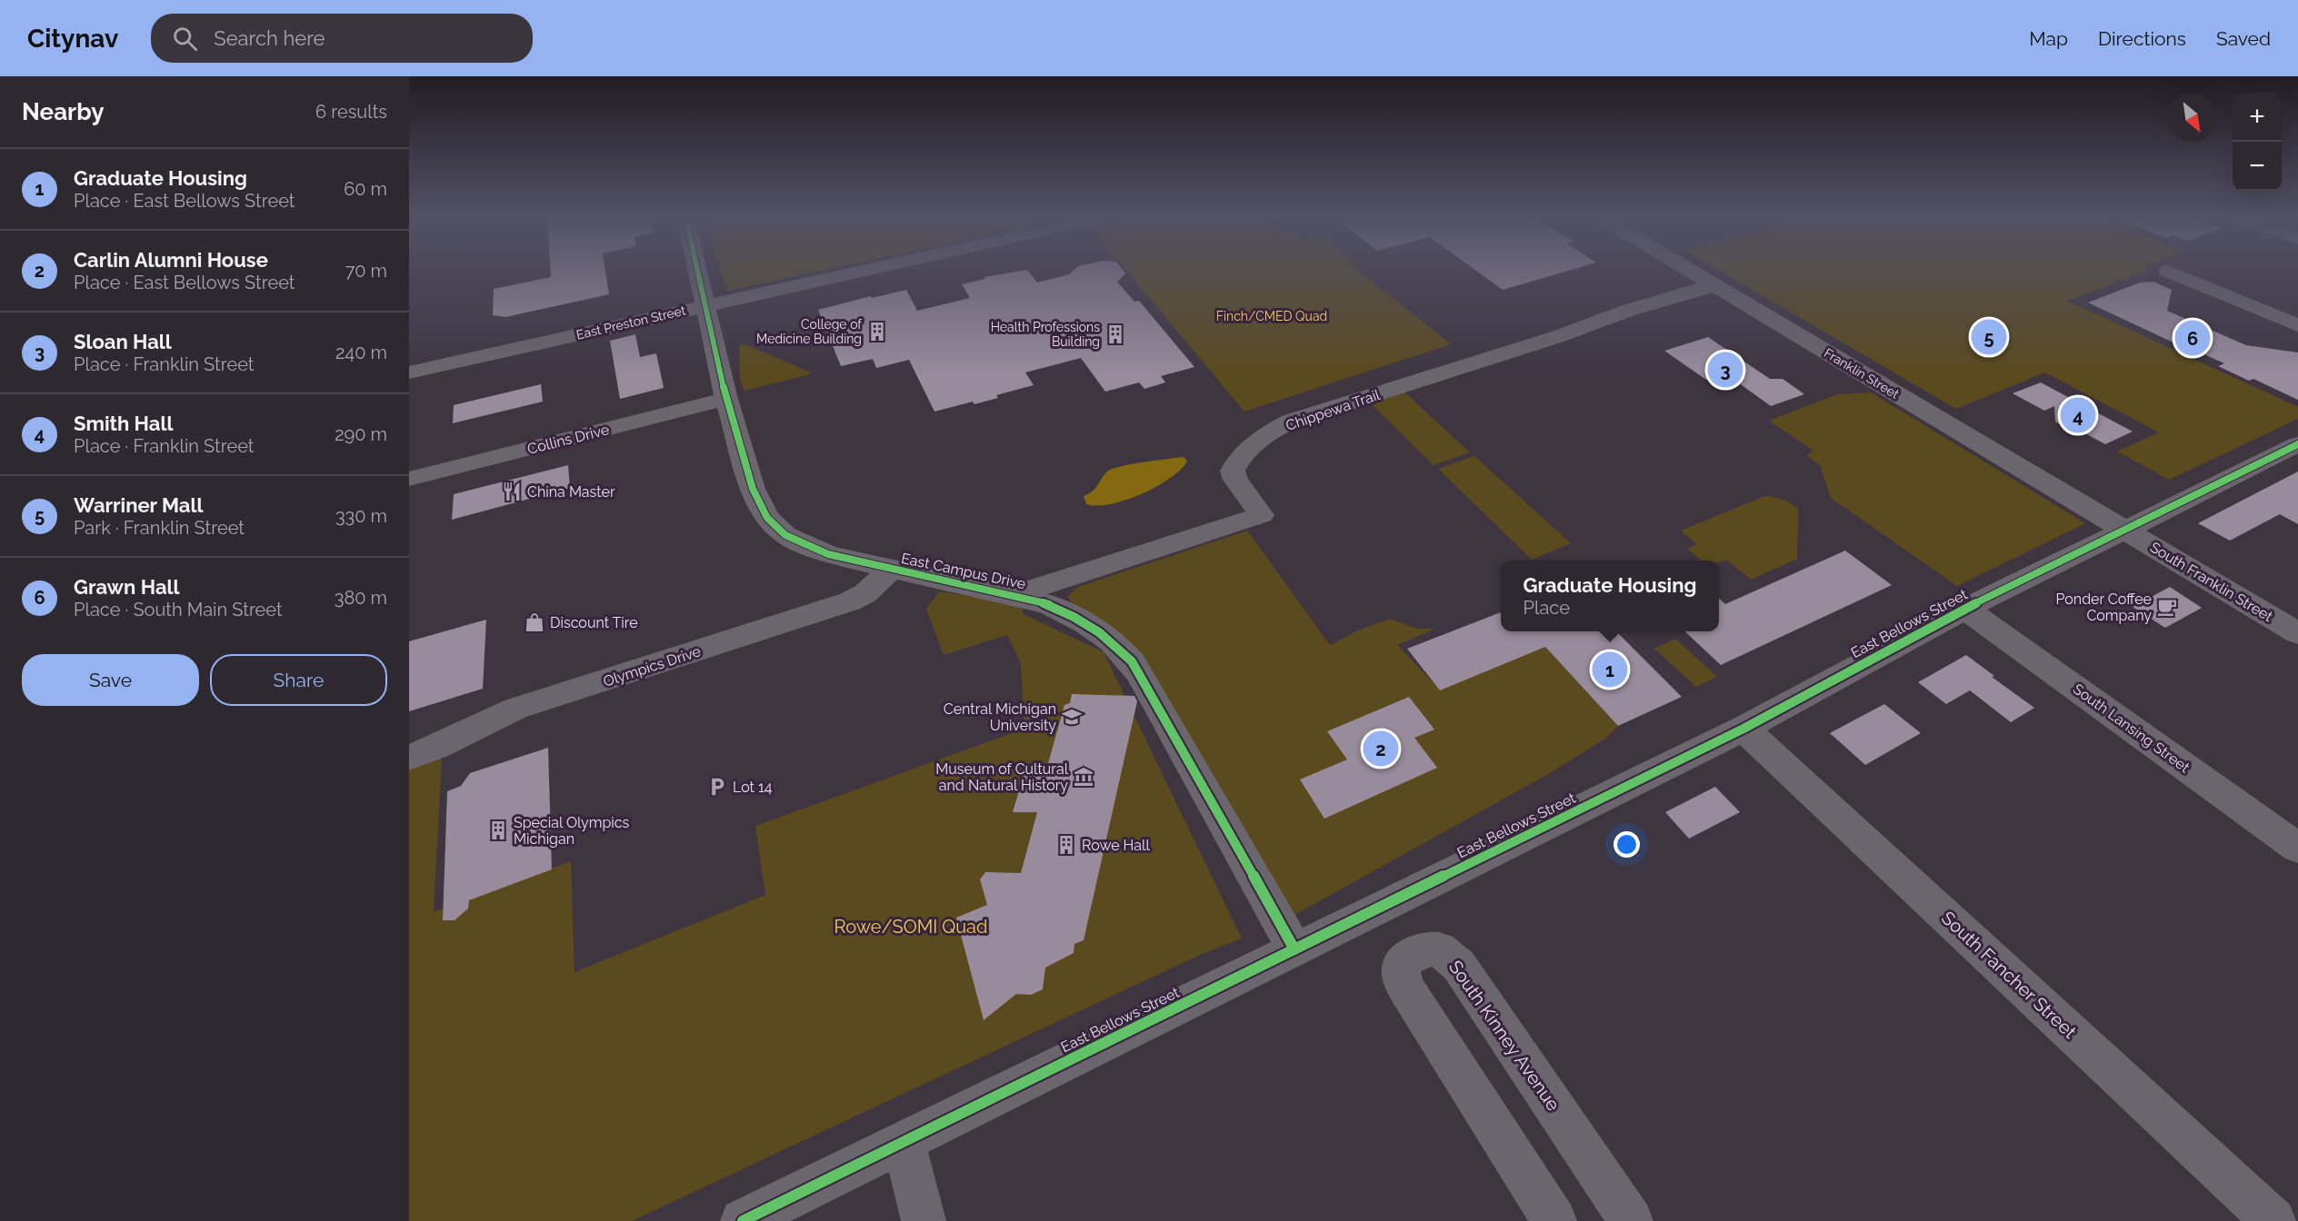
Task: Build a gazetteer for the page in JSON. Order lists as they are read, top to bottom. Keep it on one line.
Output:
{"streets":{"street":["East Preston Street","Franklin Street","Chippewa Trail","Collins Drive","East Campus Drive","South Franklin Street","East Bellows Street","Olympics Drive","South Lansing Street","South Fancher Street","South Kinney Avenue"]},"crossings":[["East Preston Street","East Campus Drive"],["Franklin Street","Chippewa Trail"],["Franklin Street","South Franklin Street"],["Franklin Street","East Bellows Street"],["Chippewa Trail","East Campus Drive"],["Collins Drive","East Campus Drive"],["East Campus Drive","East Bellows Street"],["East Campus Drive","Olympics Drive"],["South Franklin Street","East Bellows Street"],["East Bellows Street","South Lansing Street"],["East Bellows Street","South Fancher Street"]],"parks":["Finch/CMED Quad","Rowe/SOMI Quad"],"places":{"building":["College of Medicine Building","Health Professions Building","Special Olympics Michigan","Rowe Hall"],"restaurant":["China Master"],"cafe":["Ponder Coffee Company"],"shop":["Discount Tire"],"school or university":["Central Michigan University"],"museum":["Museum of Cultural and Natural History"],"parking":["Lot 14"]},"north":"bottom right","page":{"header":"Citynav","search":"Search here","nav":["Map","Directions","Saved"],"heading":["Nearby","6 results"],"map_buttons":["+","−"],"list":[{"mark":"1","name":"Graduate Housing","note":"Place · East Bellows Street","value":"60 m"},{"mark":"2","name":"Carlin Alumni House","note":"Place · East Bellows Street","value":"70 m"},{"mark":"3","name":"Sloan Hall","note":"Place · Franklin Street","value":"240 m"},{"mark":"4","name":"Smith Hall","note":"Place · Franklin Street","value":"290 m"},{"mark":"5","name":"Warriner Mall","note":"Park · Franklin Street","value":"330 m"},{"mark":"6","name":"Grawn Hall","note":"Place · South Main Street","value":"380 m"}],"pins":["5","6","3","4","1","2"],"popup":["Graduate Housing","Place"],"buttons":["Save","Share"]}}
